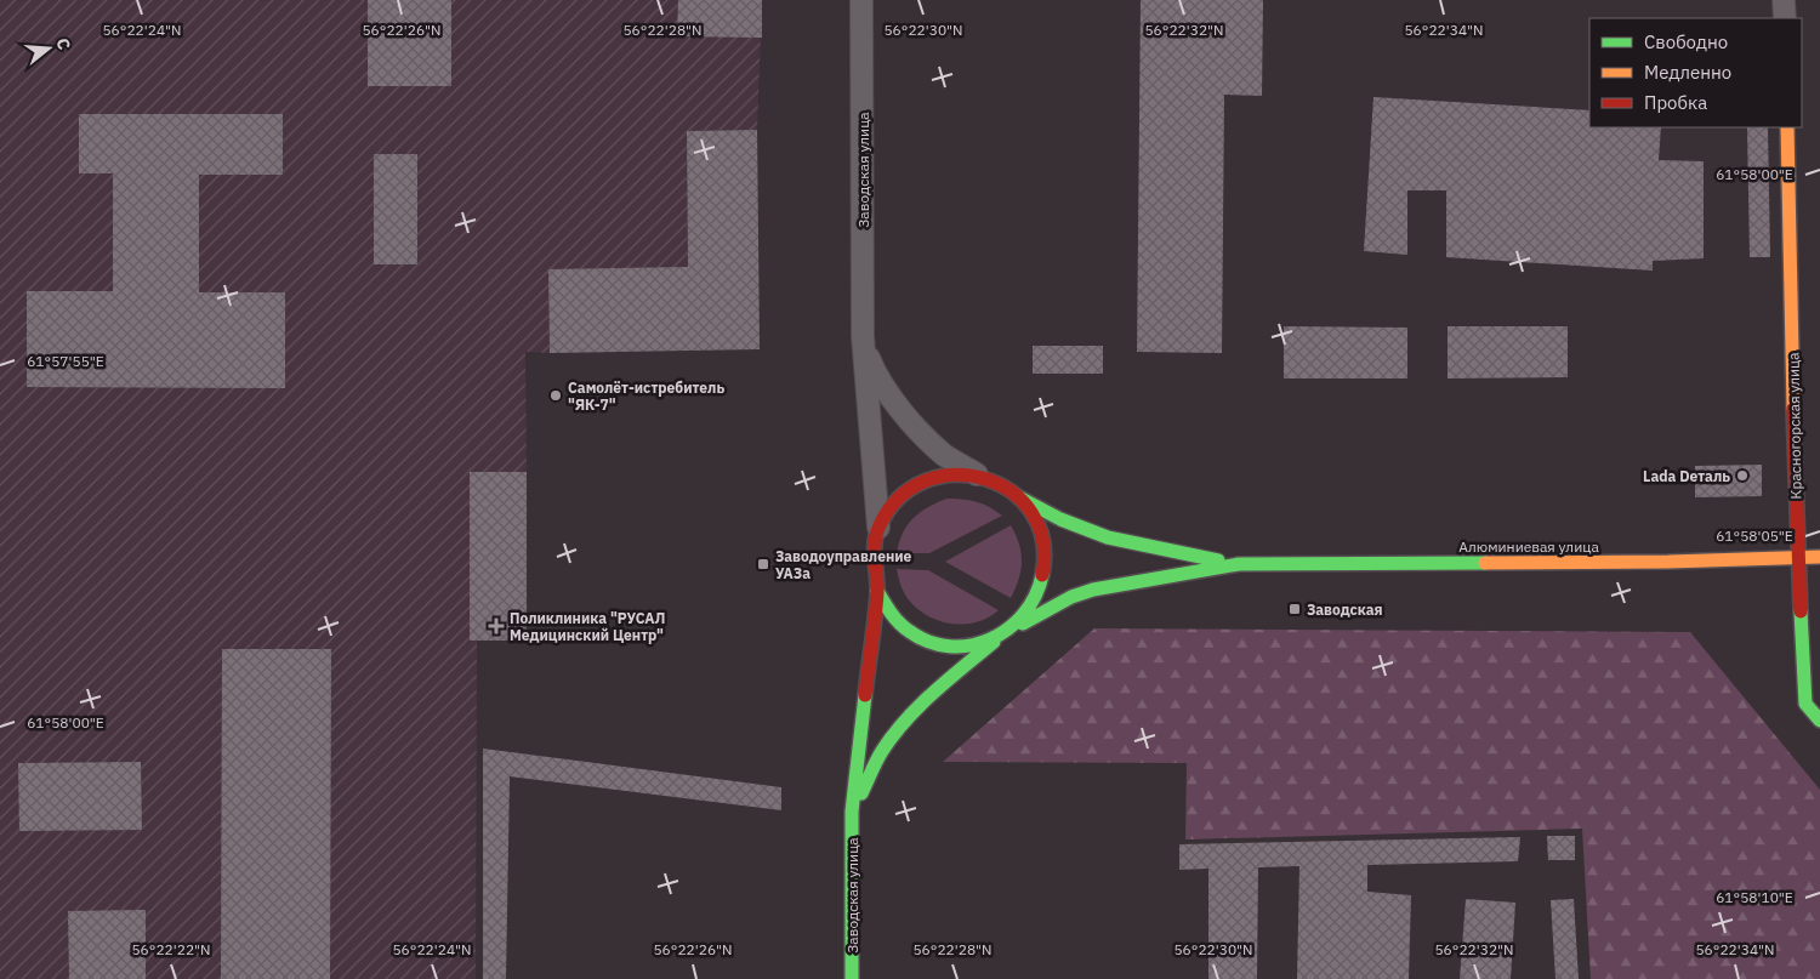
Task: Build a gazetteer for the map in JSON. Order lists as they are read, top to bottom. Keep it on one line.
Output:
{"streets":{"main road":["Заводская улица","Красногорская улица","Алюминиевая улица"]},"crossings":[["Красногорская улица","Алюминиевая улица"]],"places":{"other":["Самолёт-истребитель \"ЯК-7\"","Lada Dеталь"],"transit":["Заводоуправление УАЗа","Заводская"],"health":["Поликлиника \"РУСАЛ Медицинский Центр\""]},"legend":["Свободно","Медленно","Пробка"],"north":"right","coordinates":["56°22'24\"N","56°22'26\"N","56°22'28\"N","56°22'30\"N","56°22'32\"N","56°22'34\"N","61°58'00\"E","61°57'55\"E","61°58'05\"E","61°58'10\"E","56°22'22\"N"]}
